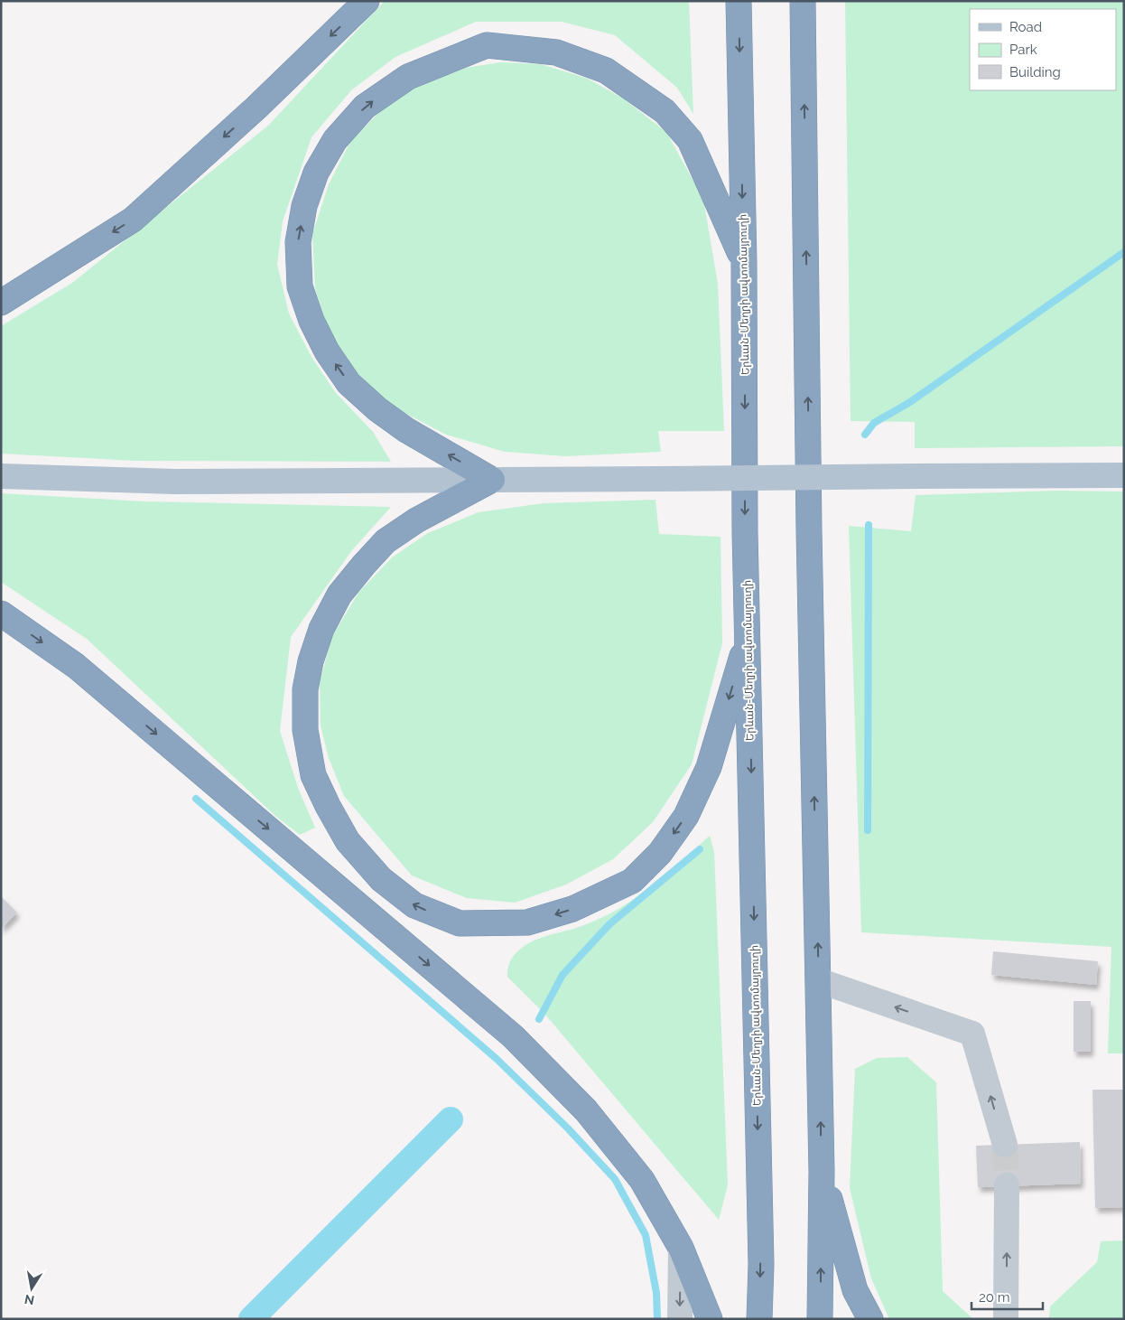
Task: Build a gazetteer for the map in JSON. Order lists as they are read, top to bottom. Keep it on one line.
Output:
{"streets":{"highway":["Երևան-Մեղրի ավտոմայրուղի"]},"legend":["Road","Park","Building"],"scale_bar":"20 m","north":"bottom"}
